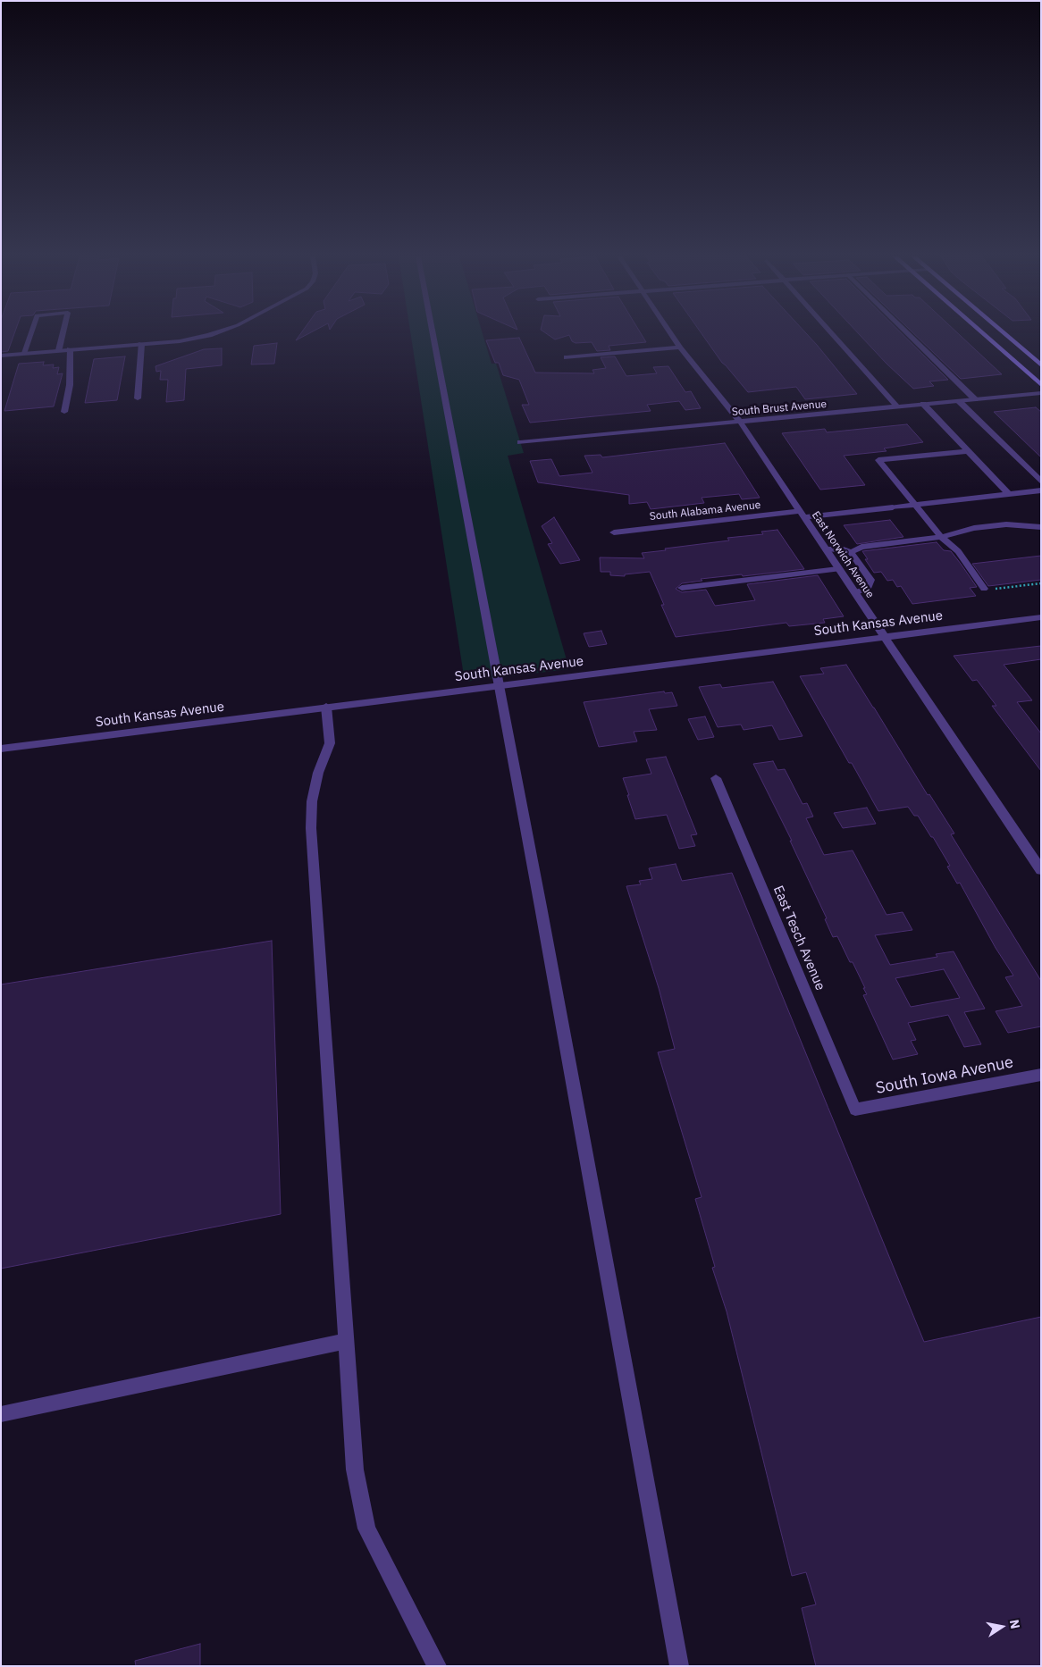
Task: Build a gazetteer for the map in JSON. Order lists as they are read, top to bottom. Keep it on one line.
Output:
{"streets":{"street":["South Brust Avenue","South Alabama Avenue","East Norwich Avenue","South Kansas Avenue","East Tesch Avenue","South Iowa Avenue"]},"crossings":[["South Brust Avenue","East Norwich Avenue"],["South Alabama Avenue","East Norwich Avenue"],["East Norwich Avenue","South Kansas Avenue"],["East Tesch Avenue","South Iowa Avenue"]],"north":"right"}
